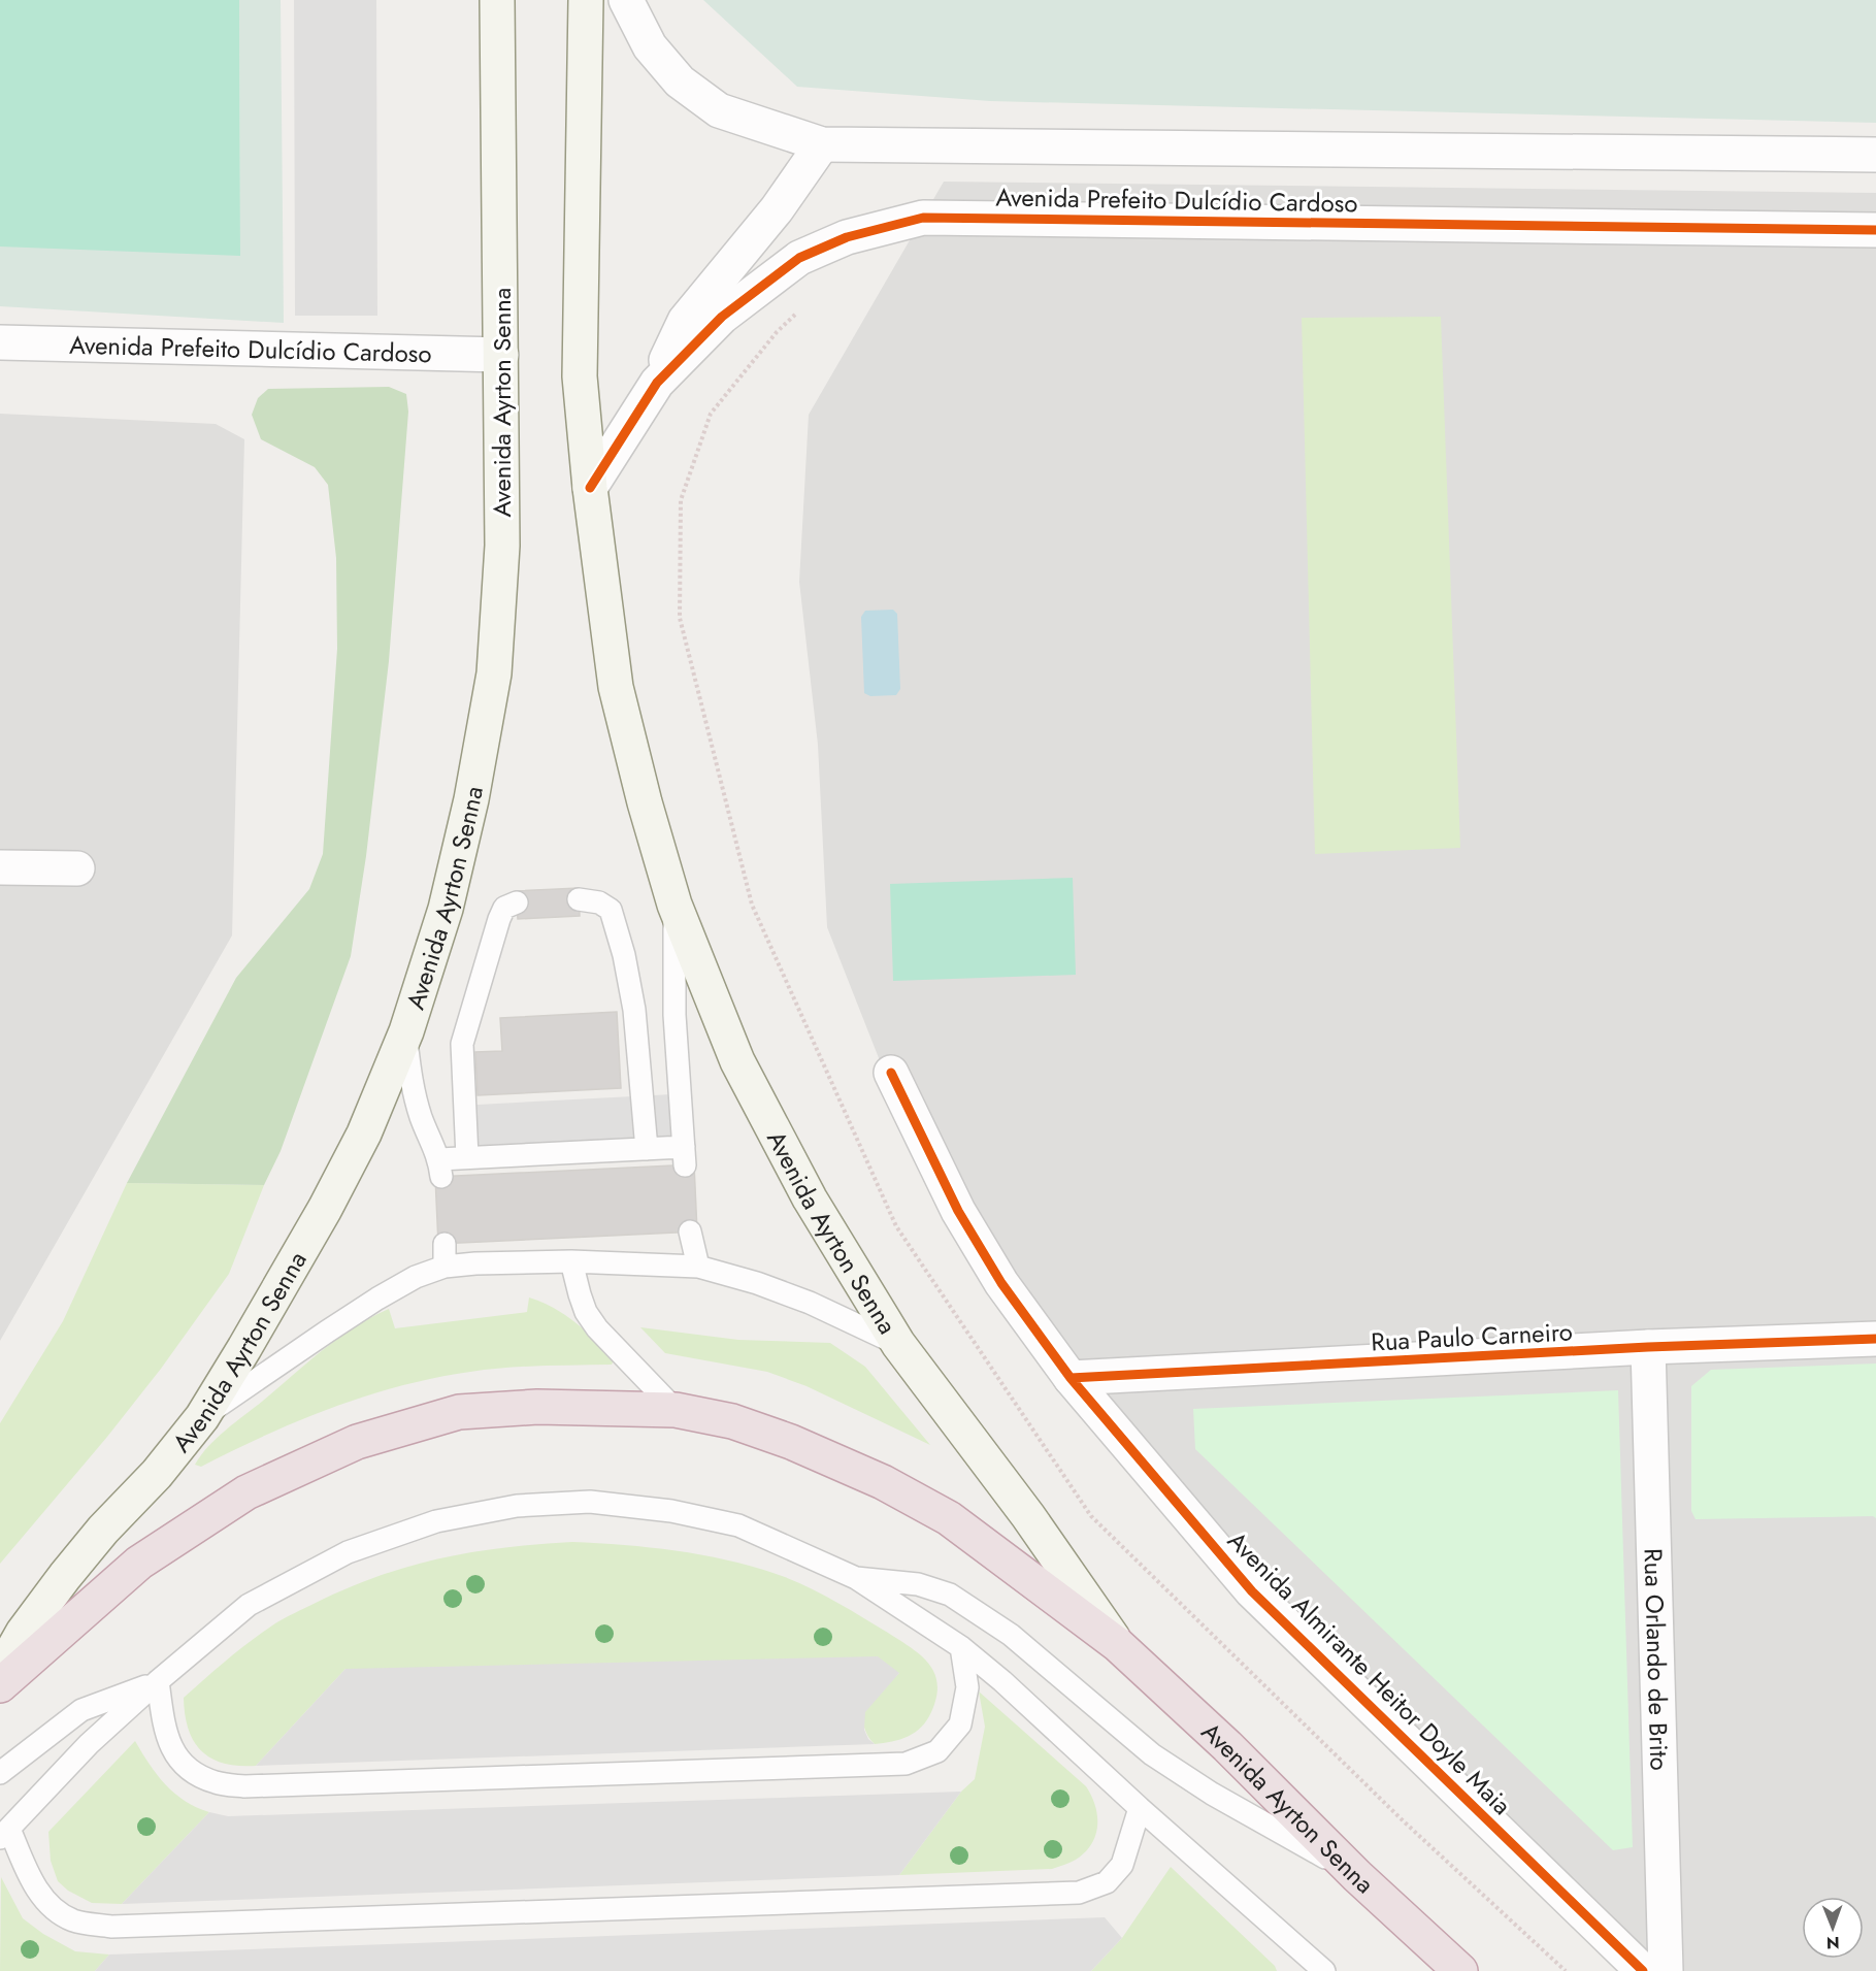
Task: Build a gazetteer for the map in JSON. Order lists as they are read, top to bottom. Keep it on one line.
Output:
{"streets":{"highway":["Avenida Ayrton Senna"],"street":["Avenida Prefeito Dulcídio Cardoso","Rua Paulo Carneiro","Rua Orlando de Brito","Avenida Almirante Heitor Doyle Maia"]},"crossings":[["Avenida Prefeito Dulcídio Cardoso","Avenida Ayrton Senna"],["Rua Paulo Carneiro","Rua Orlando de Brito"],["Rua Paulo Carneiro","Avenida Almirante Heitor Doyle Maia"]],"north":"bottom"}
